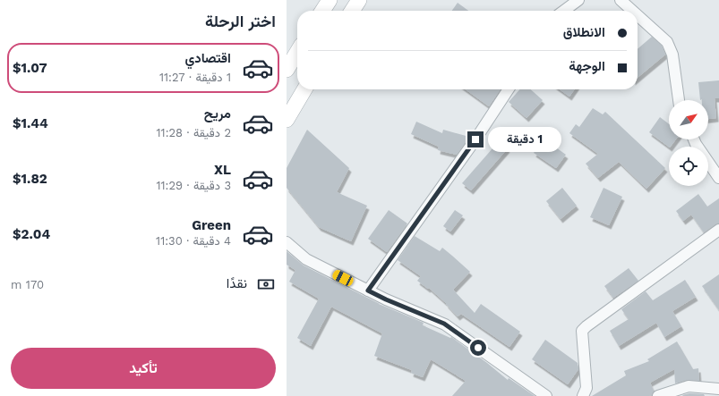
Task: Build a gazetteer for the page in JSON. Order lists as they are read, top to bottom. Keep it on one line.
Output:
{"north":"top right","page":{"heading":"اختر الرحلة","banner":["الانطلاق","الوجهة"],"list":[{"name":"اقتصادي","note":"1 دقيقة · 11:27","value":"$1.07"},{"name":"مريح","note":"2 دقيقة · 11:28","value":"$1.44"},{"name":"XL","note":"3 دقيقة · 11:29","value":"$1.82"},{"name":"Green","note":"4 دقيقة · 11:30","value":"$2.04"}],"bubble":"1 دقيقة","pay":["نقدًا","170 m"],"buttons":"تأكيد"}}
